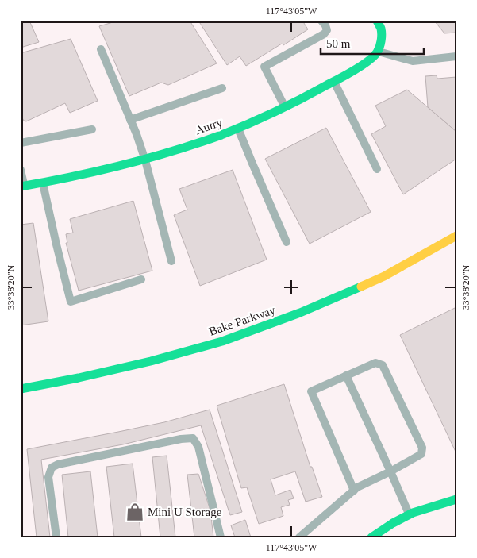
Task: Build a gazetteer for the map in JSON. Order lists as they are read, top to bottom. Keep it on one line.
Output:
{"streets":{"street":["Autry","Bake Parkway"]},"places":{"shop":["Mini U Storage"]},"scale_bar":"50 m","coordinates":["117°43'05\"W","33°38'20\"N"]}
